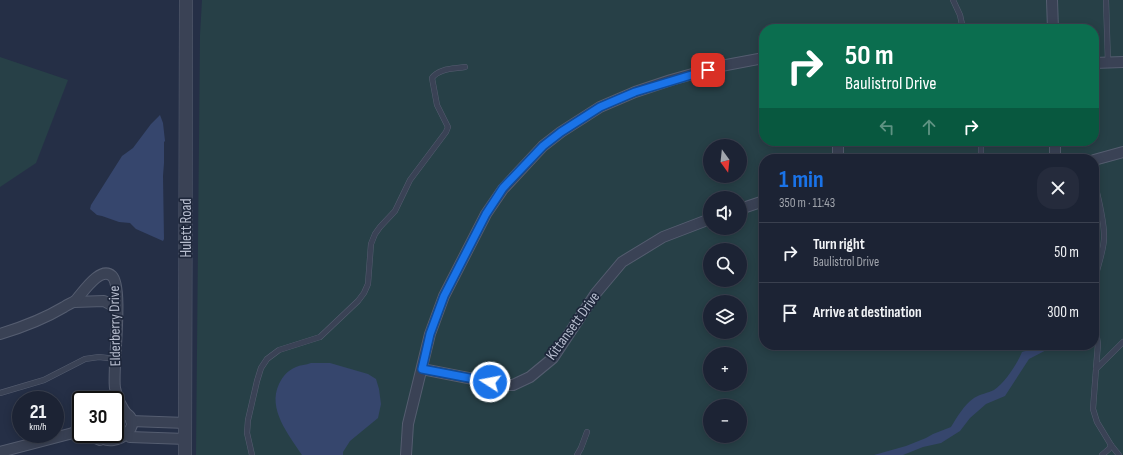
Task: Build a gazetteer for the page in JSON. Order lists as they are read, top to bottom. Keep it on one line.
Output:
{"streets":{"street":["Hulett Road","Elderberry Drive","Kittansett Drive"]},"north":"bottom","page":{"turn":["50 m","Baulistrol Drive"],"map_buttons":["+","−"],"heading":["1 min","350 m · 11:43"],"list":[{"name":"Turn right","note":"Baulistrol Drive","value":"50 m"},{"name":"Arrive at destination","value":"300 m"}],"speed":"21 km/h","limit":"30"}}
